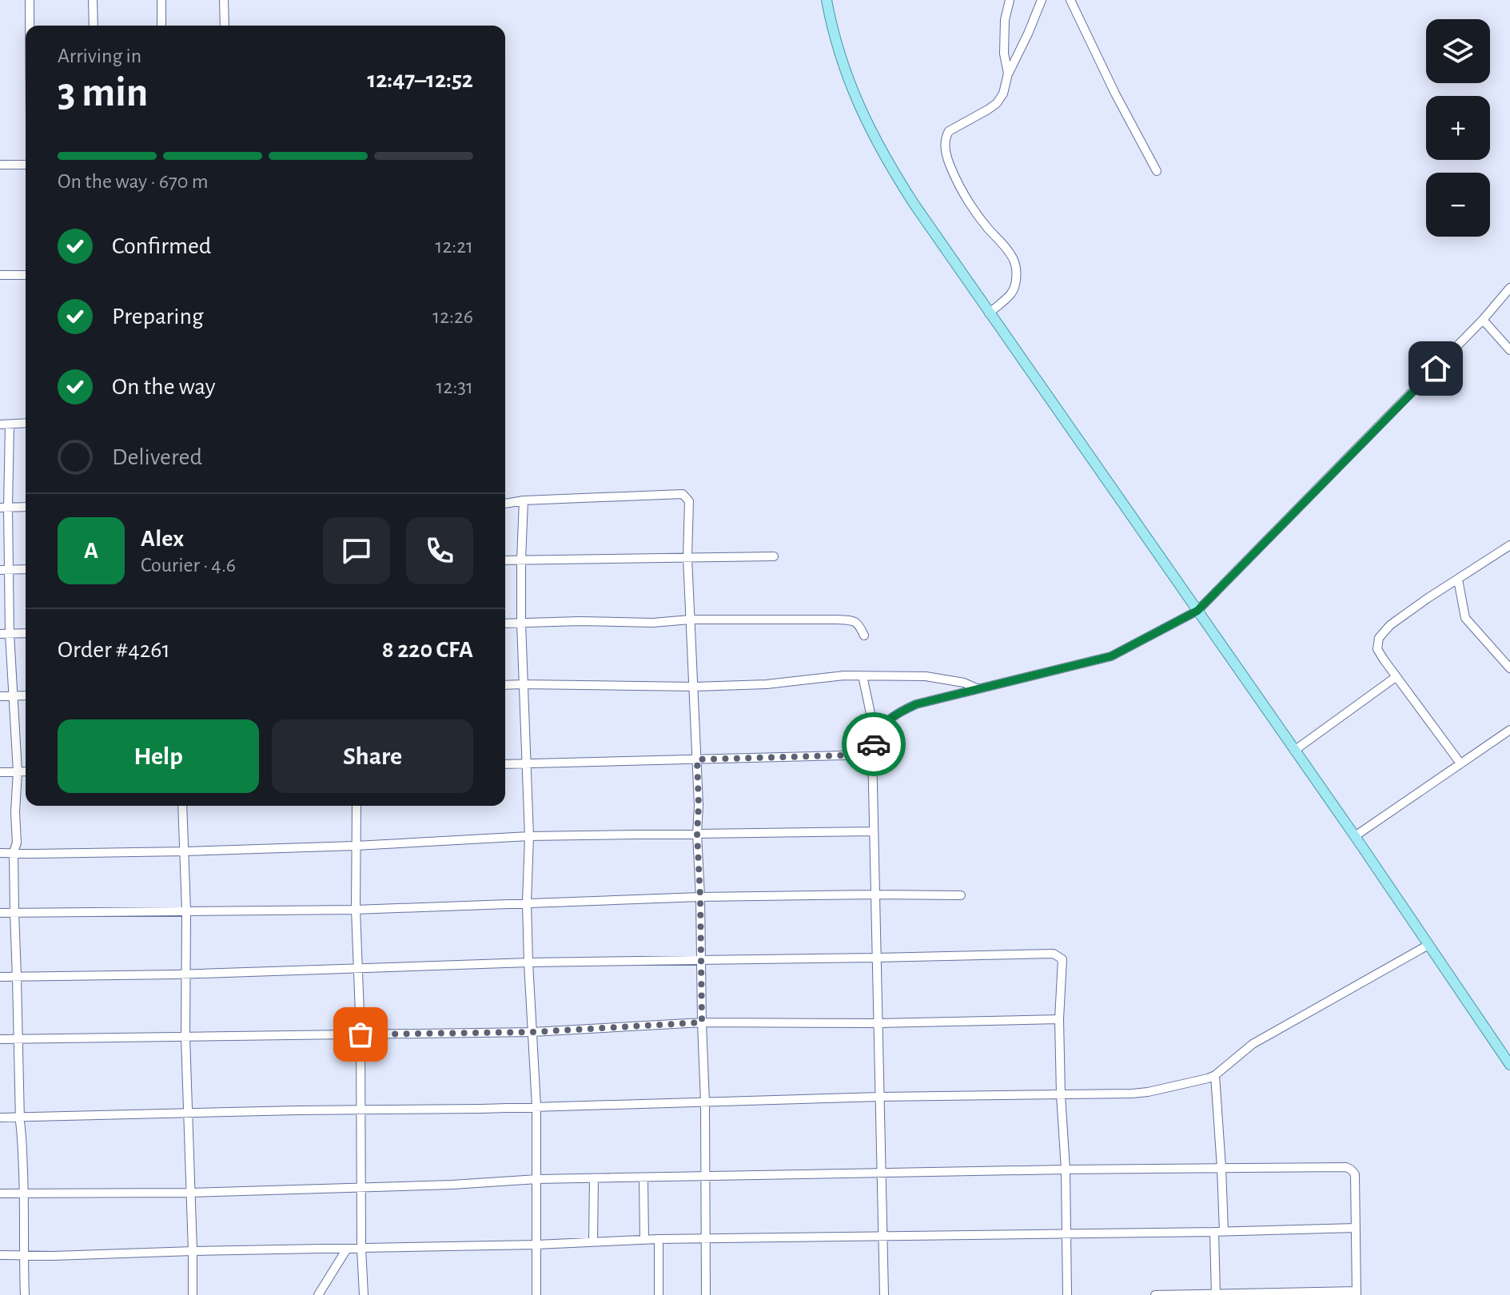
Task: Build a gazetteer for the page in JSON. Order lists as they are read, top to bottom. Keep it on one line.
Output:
{"page":{"map_buttons":["+","−"],"heading":["3 min","Arriving in","12:47–12:52"],"panel":["Alex","Courier · 4.6","Order #4261","8 220 CFA"],"bar":"On the way · 670 m","list":[["Confirmed","12:21"],["Preparing","12:26"],["On the way","12:31"],"Delivered"],"round":"A","buttons":["Help","Share"]}}
